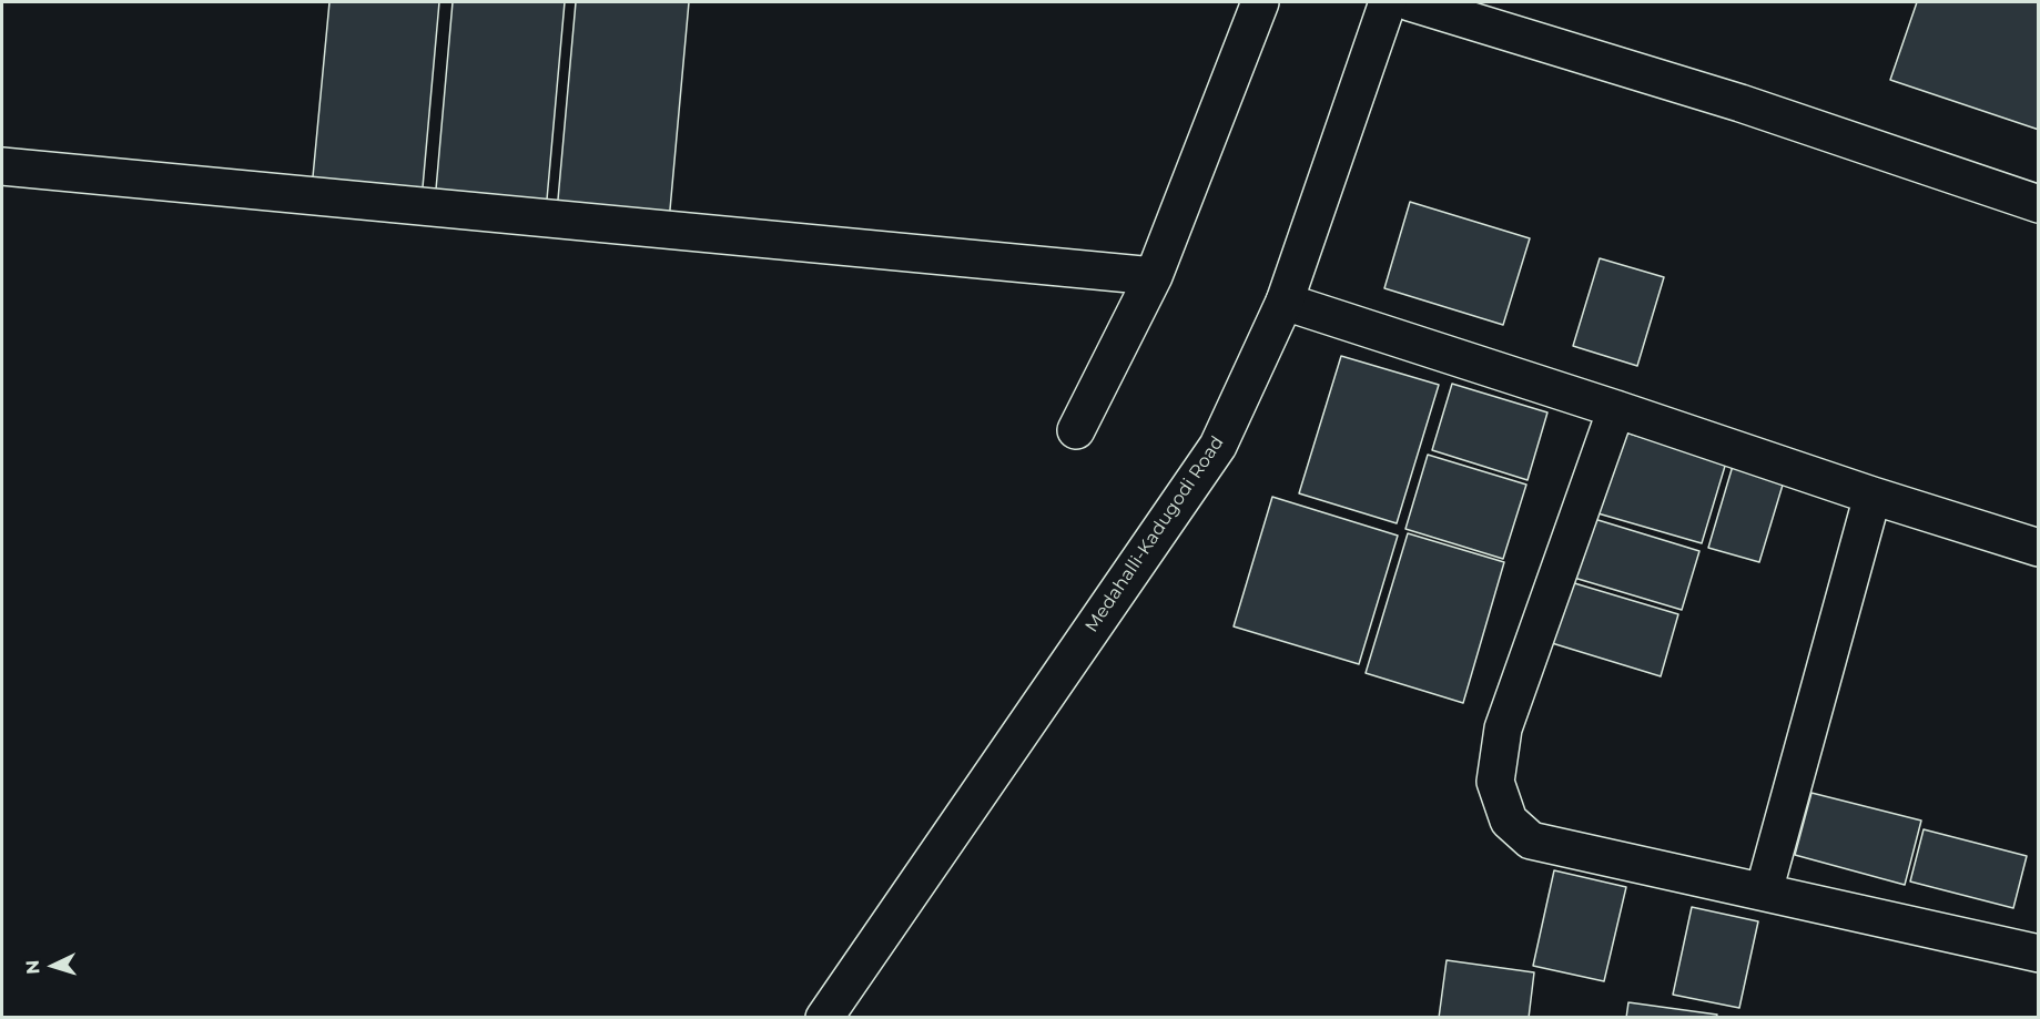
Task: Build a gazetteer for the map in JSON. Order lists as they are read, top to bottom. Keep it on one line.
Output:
{"streets":{"street":["Medahalli-Kadugodi Road"]},"north":"left"}
